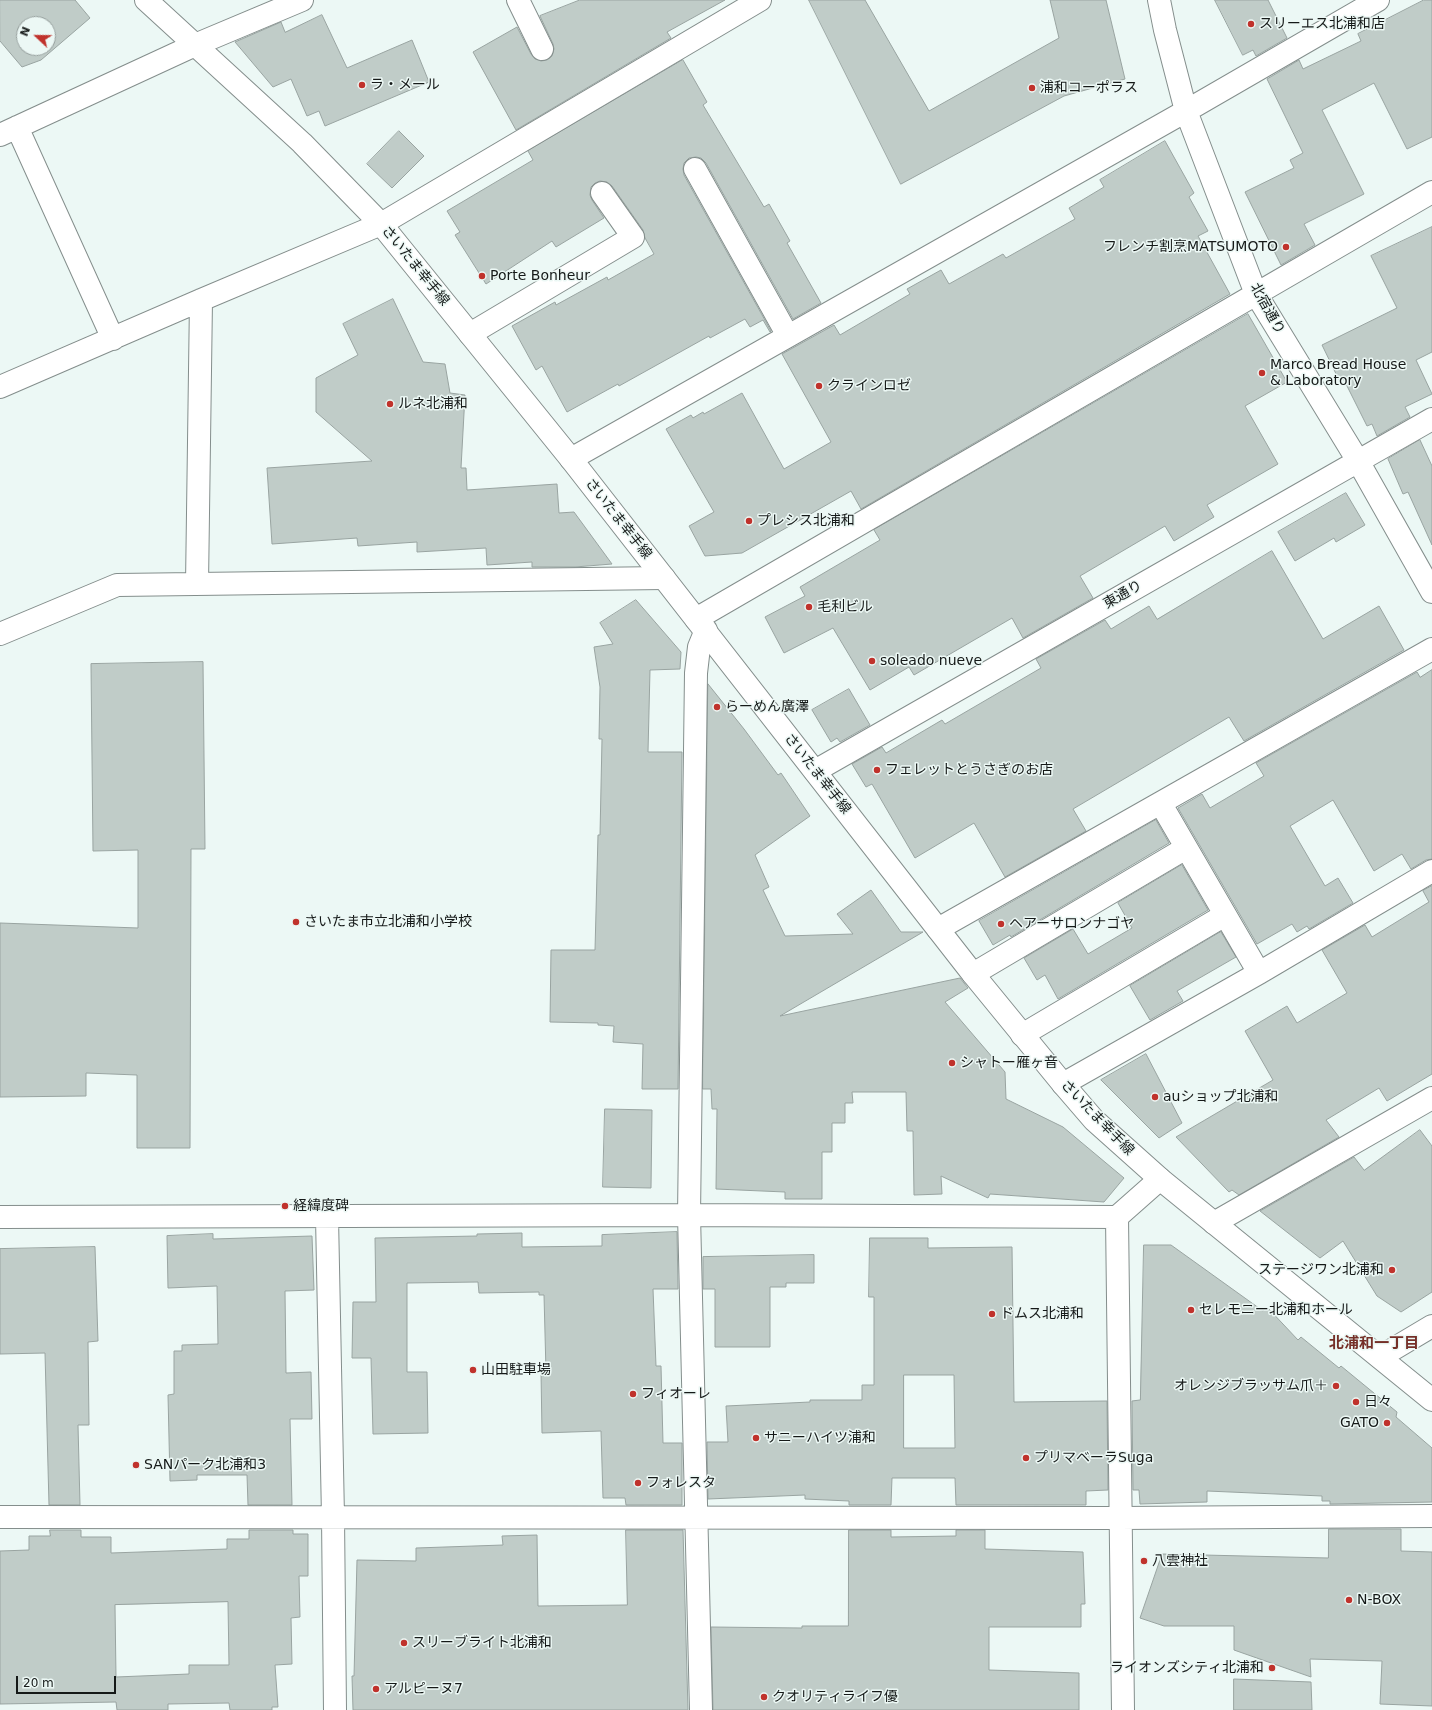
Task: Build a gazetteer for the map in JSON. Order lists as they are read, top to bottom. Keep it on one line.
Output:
{"streets":{"street":["さいたま幸手線","北宿通り","東通り"]},"crossings":[["さいたま幸手線","東通り"],["北宿通り","東通り"]],"districts":["北浦和一丁目"],"places":["スリーエス北浦和店","ラ・メール","浦和コーポラス","フレンチ割烹MATSUMOTO","Porte Bonheur","Marco Bread House & Laboratory","クラインロゼ","ルネ北浦和","プレシス北浦和","毛利ビル","soleado nueve","らーめん廣澤","フェレットとうさぎのお店","さいたま市立北浦和小学校","ヘアーサロンナゴヤ","シャトー雁ヶ音","auショップ北浦和","経緯度碑","ステージワン北浦和","セレモニー北浦和ホール","ドムス北浦和","山田駐車場","オレンジブラッサム爪＋","フィオーレ","日々","GATO","サニーハイツ浦和","プリマベーラSuga","SANパーク北浦和3","フォレスタ","八雲神社","N-BOX","スリーブライト北浦和","ライオンズシティ北浦和","アルピーヌ7","クオリティライフ優"],"scale_bar":"20 m","north":"left"}
